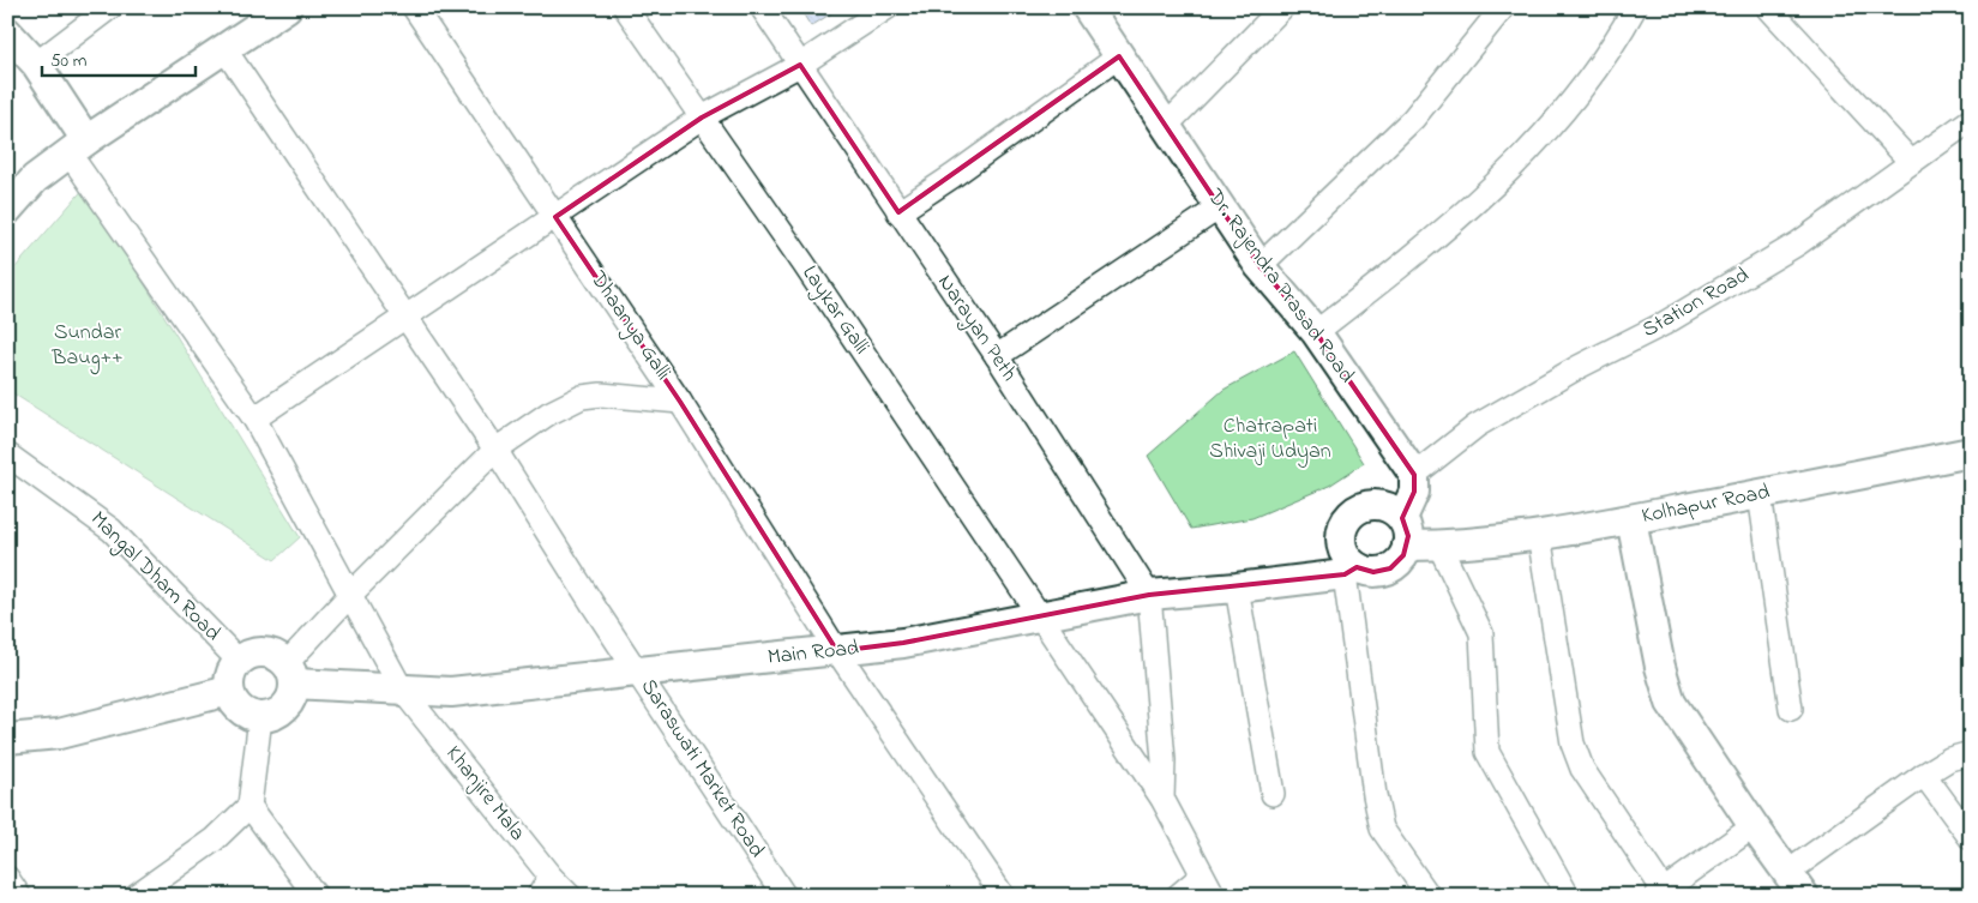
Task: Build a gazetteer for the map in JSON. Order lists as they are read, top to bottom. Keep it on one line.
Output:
{"streets":{"main road":["Dr. Rajendra Prasad Road","Kolhapur Road","Main Road"],"street":["Station Road","Laykar Galli","Dhaanya Galli","Narayan Peth","Mangal Dham Road","Saraswati Market Road","Khanjire Mala"]},"crossings":[["Dr. Rajendra Prasad Road","Station Road"],["Laykar Galli","Main Road"],["Dhaanya Galli","Main Road"],["Narayan Peth","Main Road"],["Kolhapur Road","Main Road"],["Mangal Dham Road","Main Road"],["Main Road","Saraswati Market Road"],["Main Road","Khanjire Mala"]],"parks":["Sundar Baug++","Chatrapati Shivaji Udyan"],"scale_bar":"50 m"}
